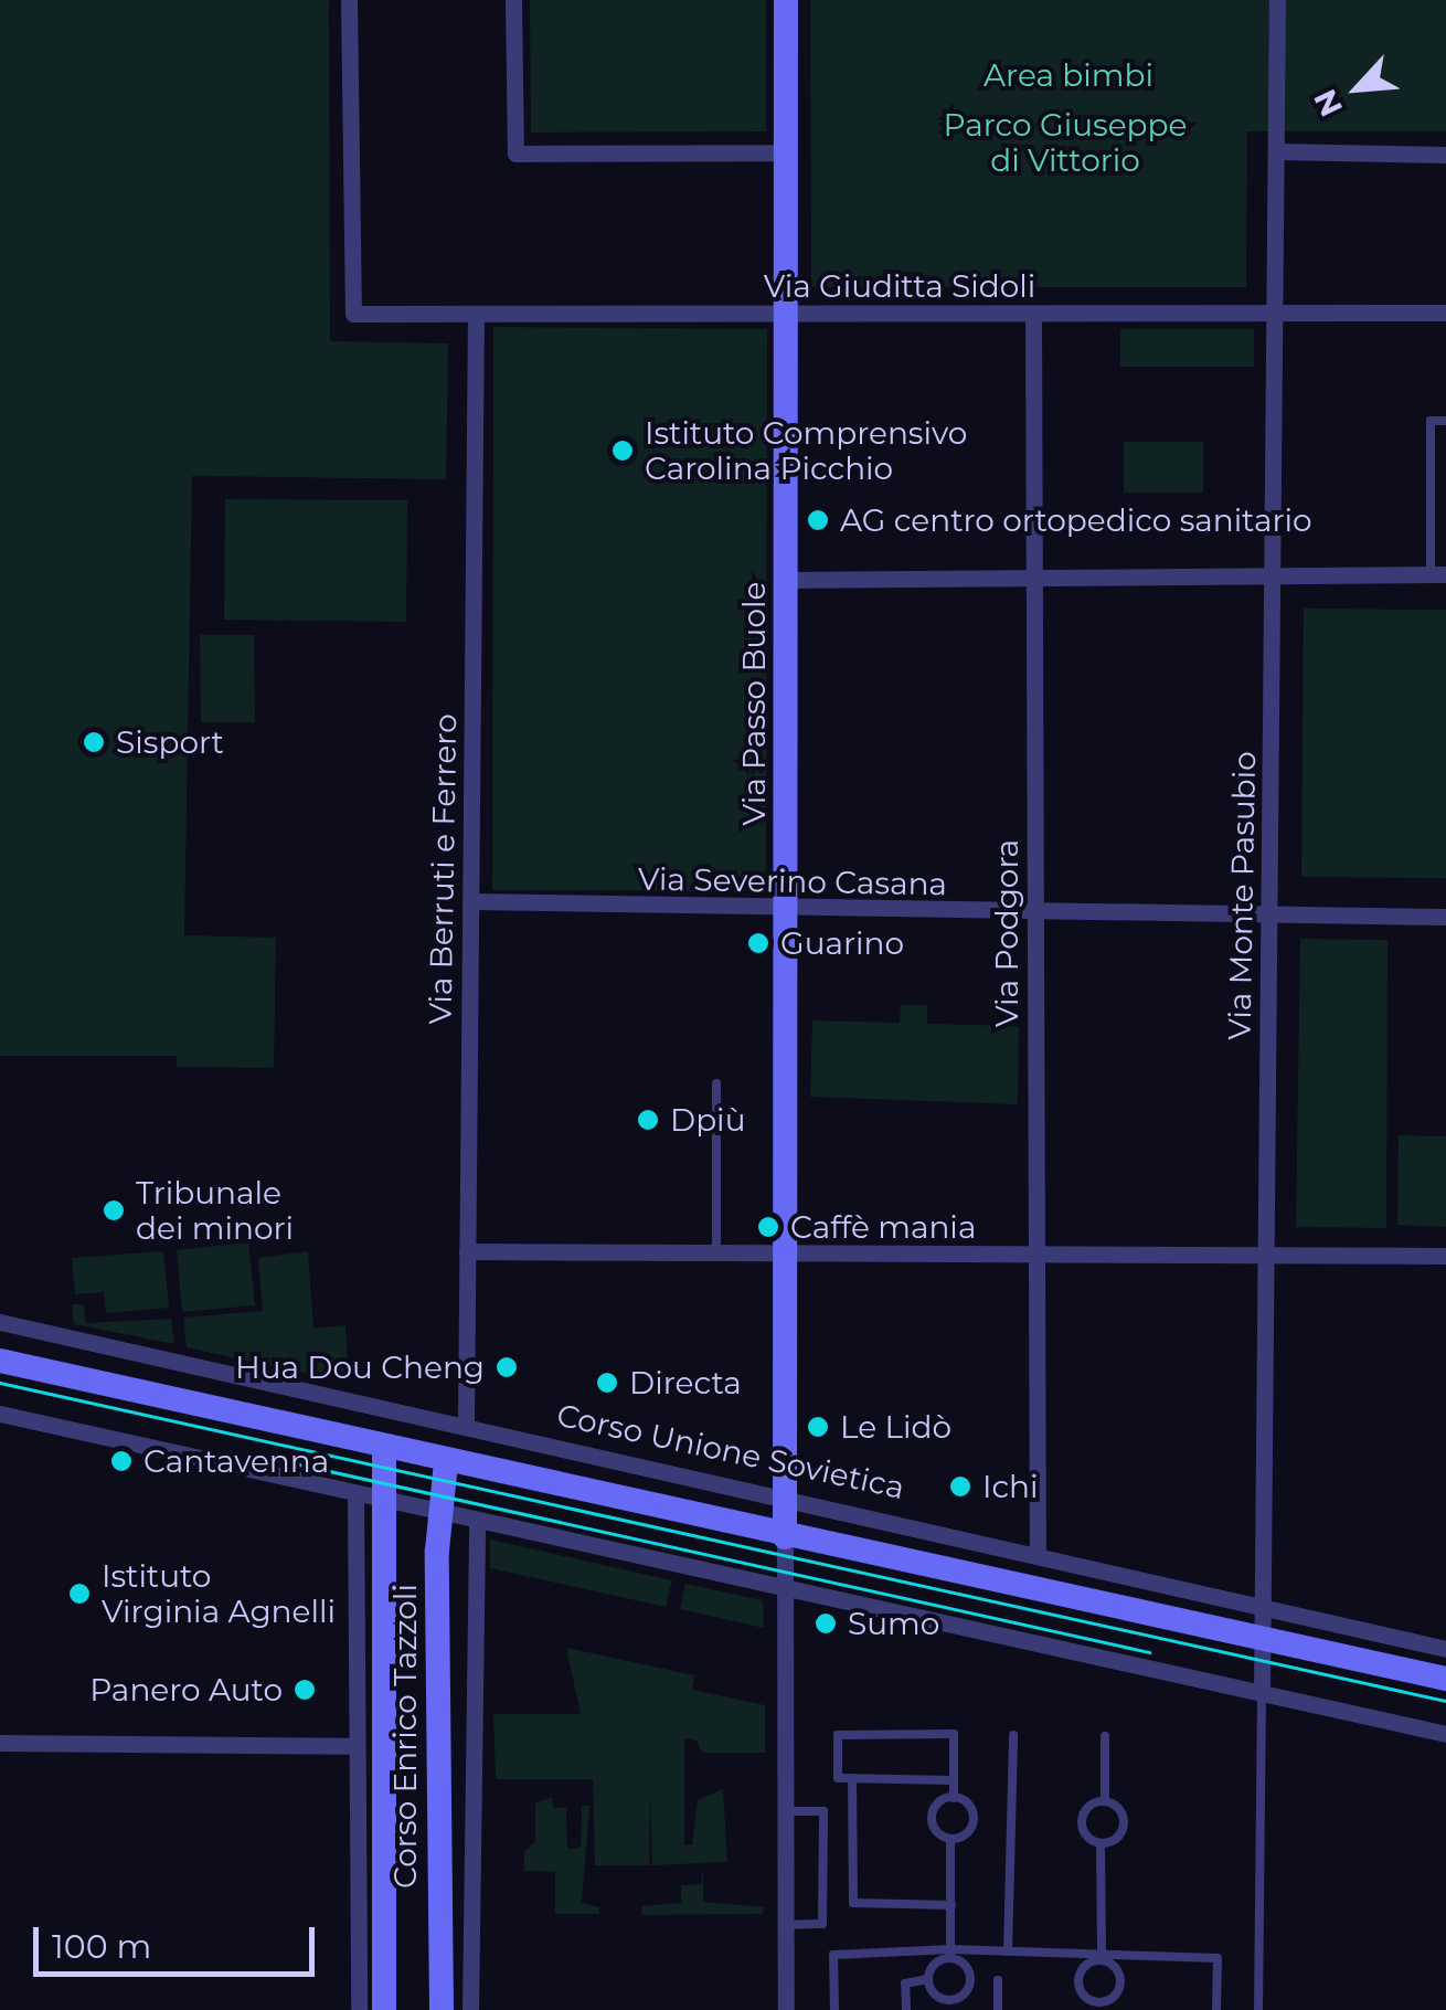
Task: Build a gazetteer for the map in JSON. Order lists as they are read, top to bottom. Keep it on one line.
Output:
{"streets":{"street":["Via Giuditta Sidoli","Via Passo Buole","Via Berruti e Ferrero","Via Severino Casana","Via Monte Pasubio","Via Podgora","Corso Unione Sovietica","Corso Enrico Tazzoli"]},"crossings":[["Via Giuditta Sidoli","Via Passo Buole"],["Via Giuditta Sidoli","Via Berruti e Ferrero"],["Via Giuditta Sidoli","Via Monte Pasubio"],["Via Giuditta Sidoli","Via Podgora"],["Via Passo Buole","Via Severino Casana"],["Via Passo Buole","Corso Unione Sovietica"],["Via Berruti e Ferrero","Via Severino Casana"],["Via Berruti e Ferrero","Corso Unione Sovietica"],["Via Severino Casana","Via Monte Pasubio"],["Via Severino Casana","Via Podgora"],["Via Monte Pasubio","Corso Unione Sovietica"],["Via Podgora","Corso Unione Sovietica"],["Corso Unione Sovietica","Corso Enrico Tazzoli"]],"parks":["Area bimbi","Parco Giuseppe di Vittorio"],"places":["Istituto Comprensivo Carolina Picchio","AG centro ortopedico sanitario","Sisport","Guarino","Dpiù","Tribunale dei minori","Caffè mania","Hua Dou Cheng","Directa","Le Lidò","Cantavenna","Ichi","Istituto Virginia Agnelli","Sumo","Panero Auto"],"scale_bar":"100 m","north":"bottom left"}
